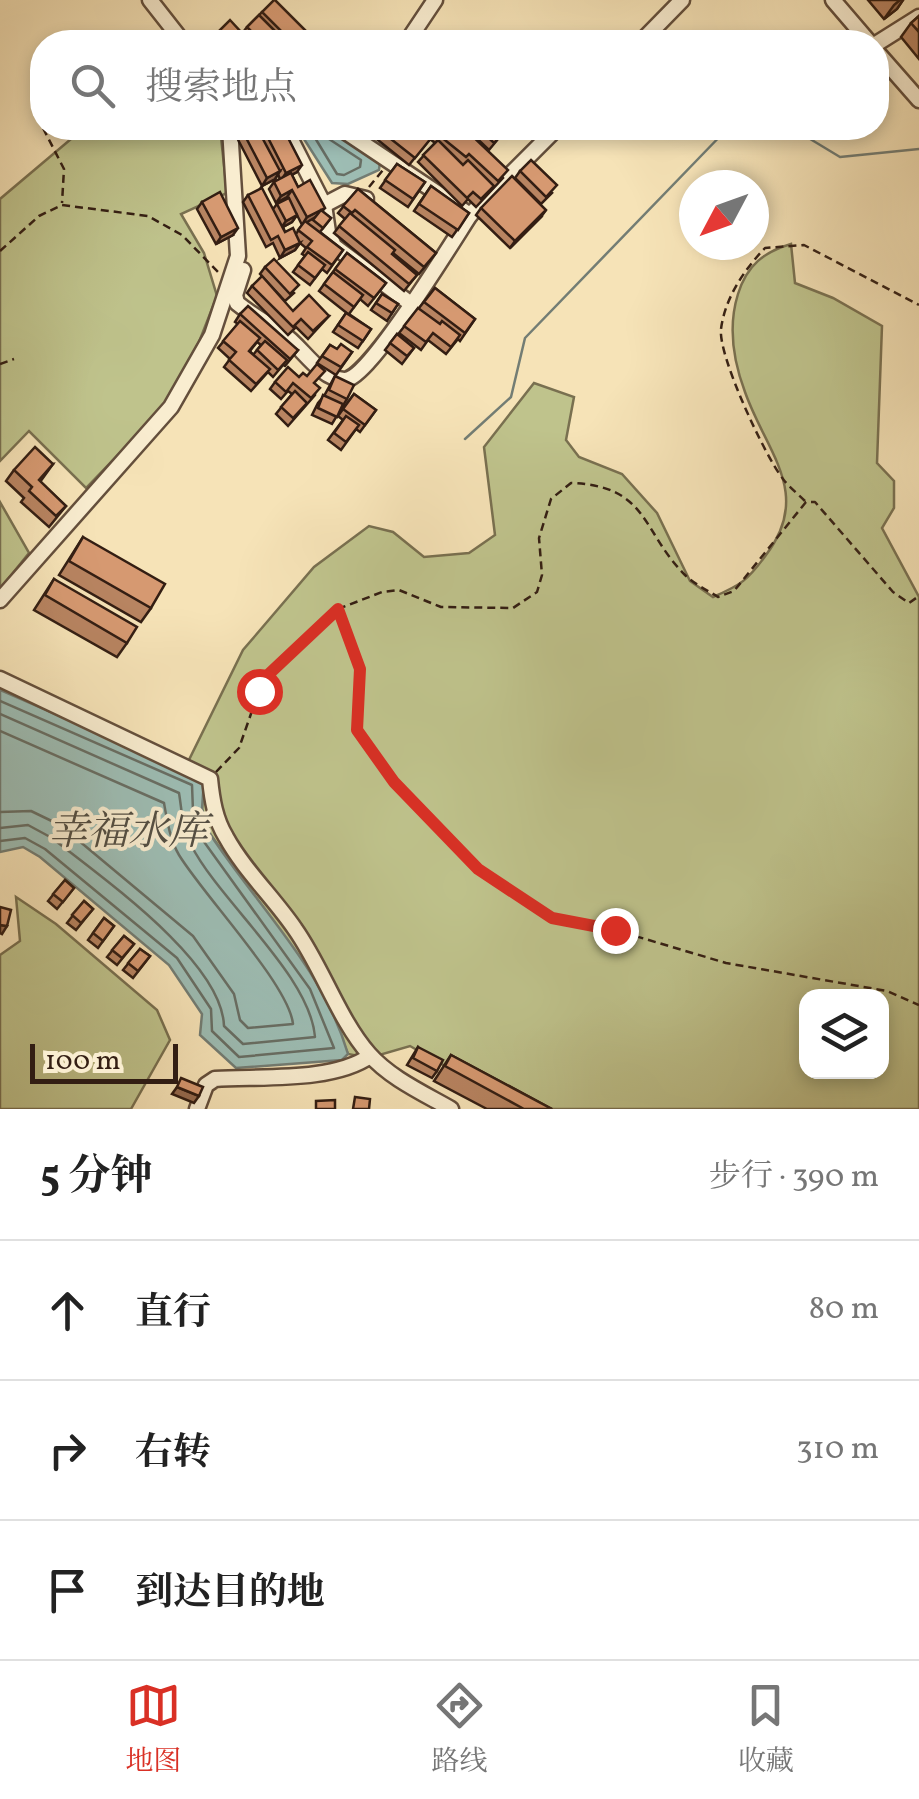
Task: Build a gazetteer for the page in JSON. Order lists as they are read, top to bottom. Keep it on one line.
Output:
{"water":["幸福水库"],"scale_bar":"100 m","north":"bottom left","page":{"search":"搜索地点","scale":"100 m","heading":["5 分钟","步行 · 390 m"],"list":[["直行","80 m"],["右转","310 m"],"到达目的地"],"nav":["地图","路线","收藏"]}}
